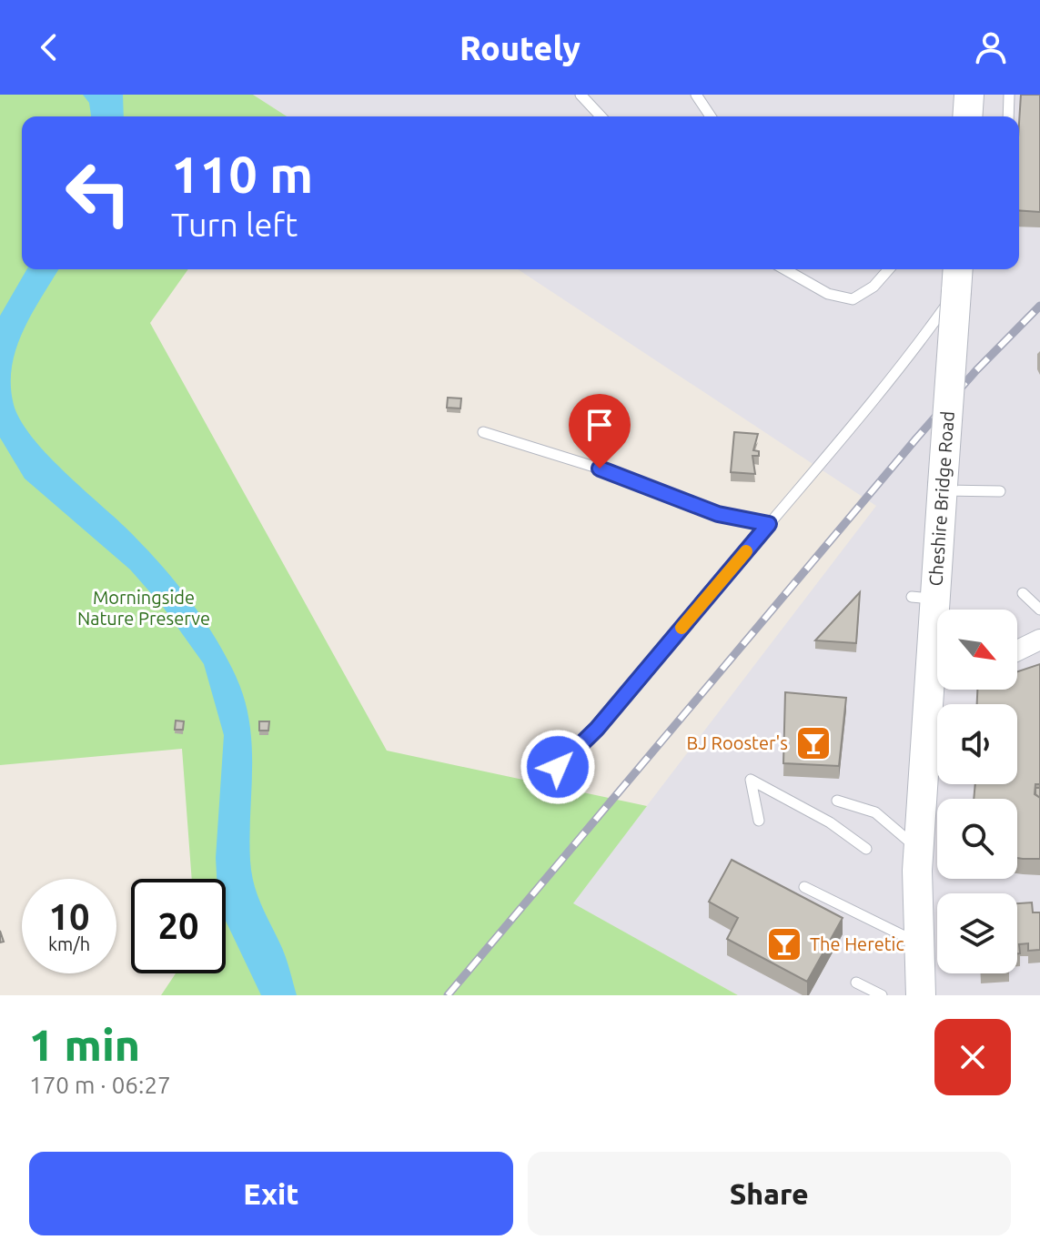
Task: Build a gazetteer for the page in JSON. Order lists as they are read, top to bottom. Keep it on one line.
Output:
{"streets":{"main road":["Cheshire Bridge Road"]},"parks":["Morningside Nature Preserve"],"places":{"bar":["BJ Rooster's","The Heretic"]},"north":"bottom right","page":{"header":"Routely","turn":["110 m","Turn left"],"speed":"10 km/h","limit":"20","heading":["1 min","170 m · 06:27"],"buttons":["Exit","Share"]}}
